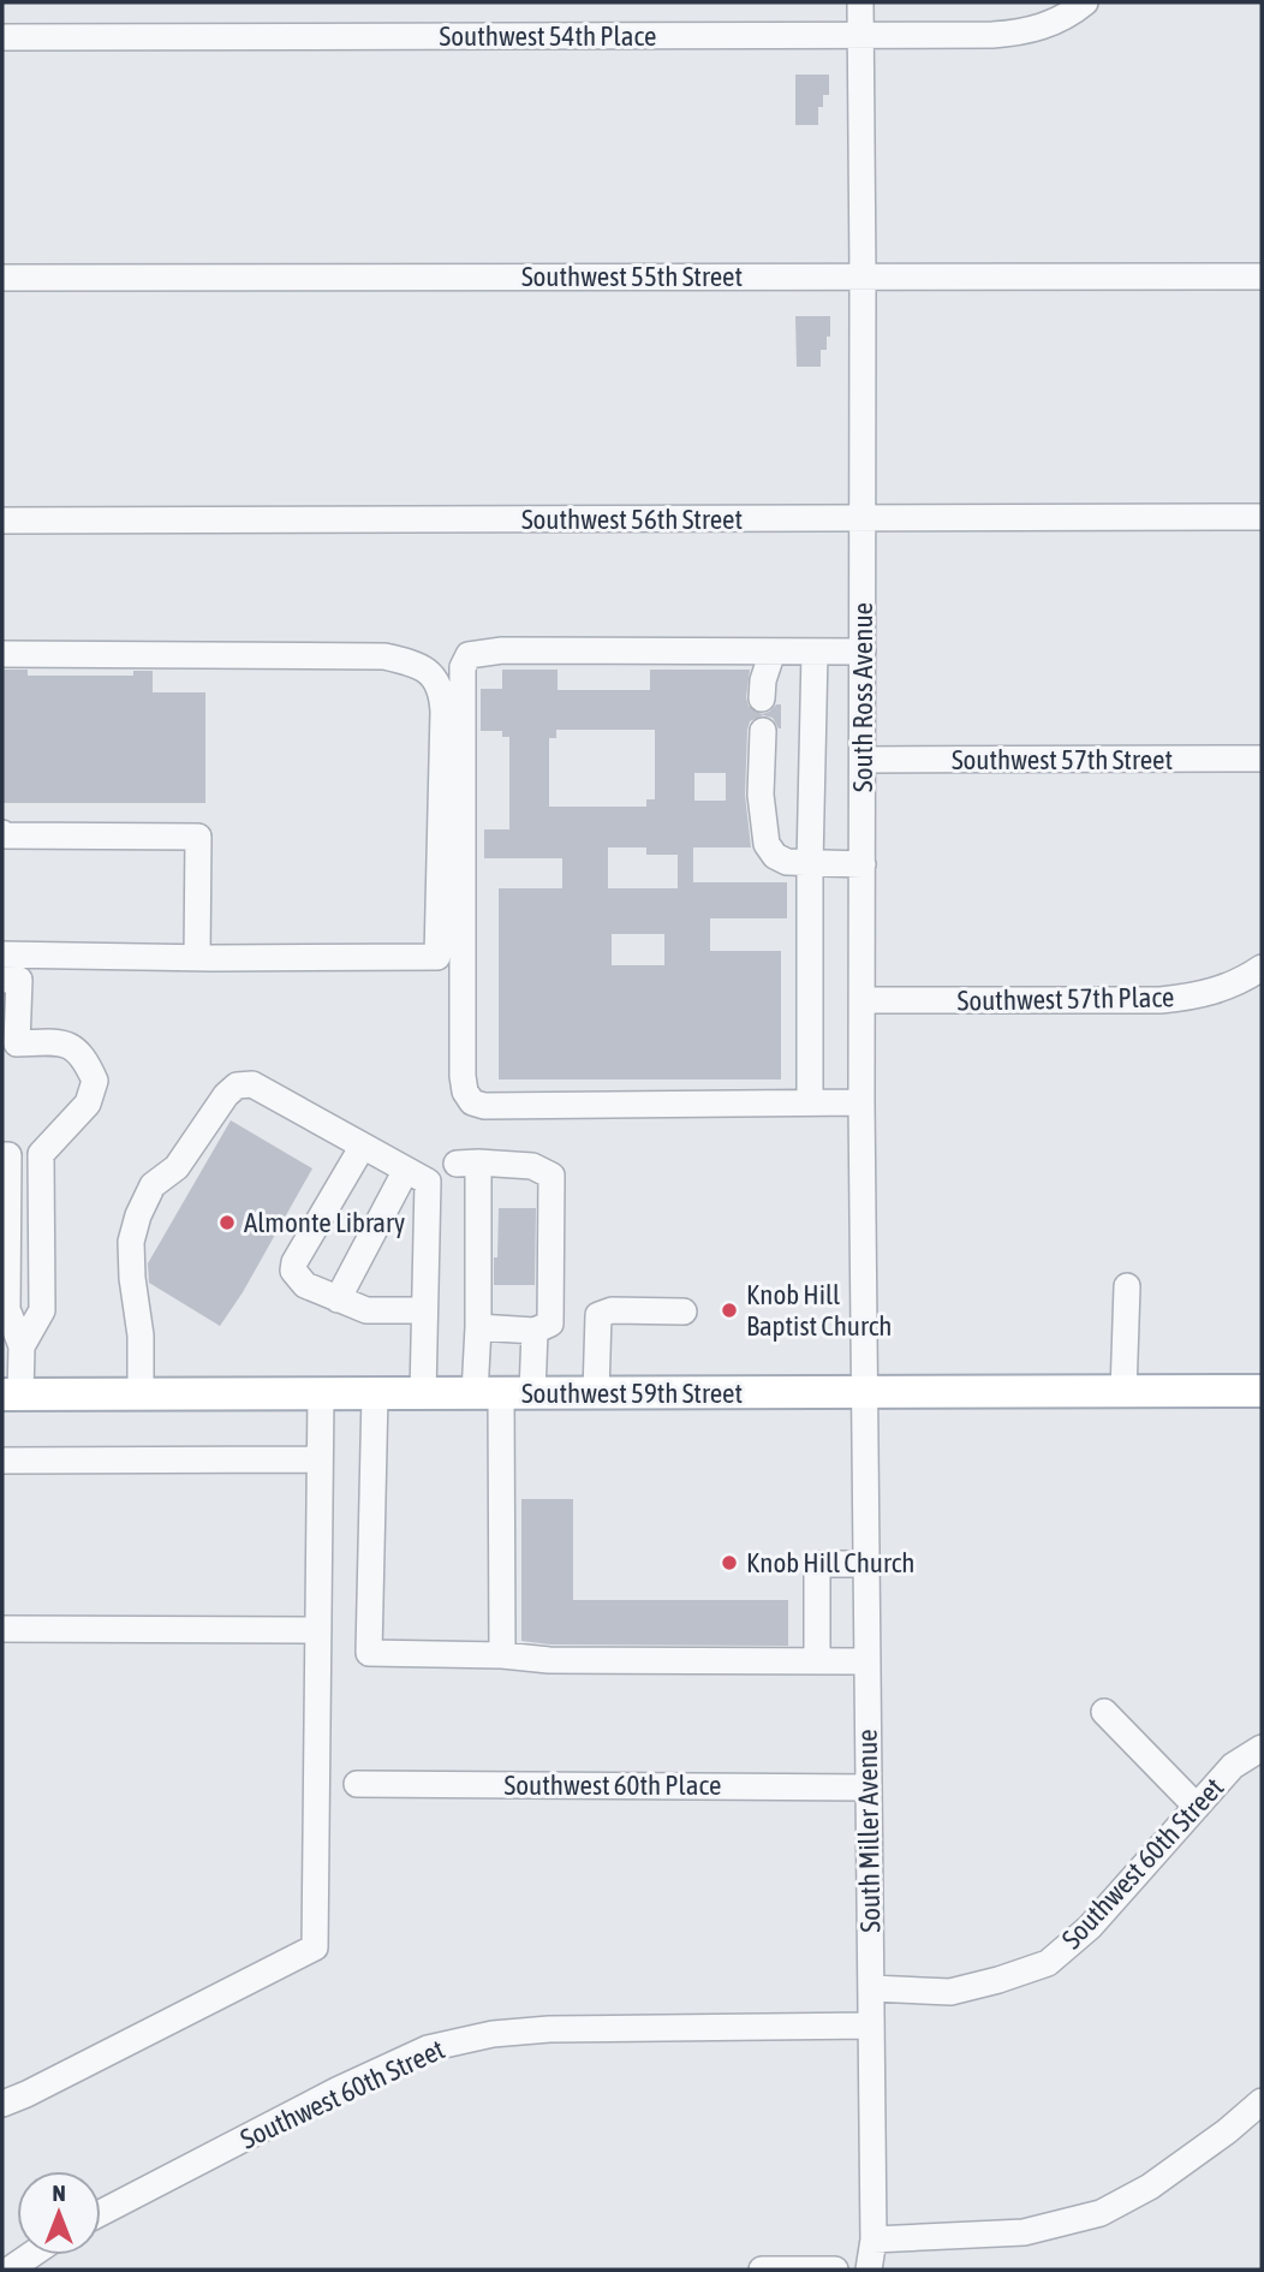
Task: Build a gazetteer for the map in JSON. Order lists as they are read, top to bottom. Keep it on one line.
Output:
{"streets":{"main road":["Southwest 59th Street"],"street":["Southwest 54th Place","Southwest 55th Street","Southwest 56th Street","South Ross Avenue","Southwest 57th Street","Southwest 57th Place","Southwest 60th Place","South Miller Avenue","Southwest 60th Street"]},"crossings":[["Southwest 54th Place","South Ross Avenue"],["Southwest 55th Street","South Ross Avenue"],["Southwest 56th Street","South Ross Avenue"],["South Ross Avenue","Southwest 57th Street"],["South Ross Avenue","Southwest 57th Place"],["South Ross Avenue","Southwest 59th Street"],["South Ross Avenue","South Miller Avenue"],["Southwest 59th Street","South Miller Avenue"],["Southwest 60th Place","South Miller Avenue"],["South Miller Avenue","Southwest 60th Street"]],"places":["Almonte Library","Knob Hill Baptist Church","Knob Hill Church"],"north":"top"}
